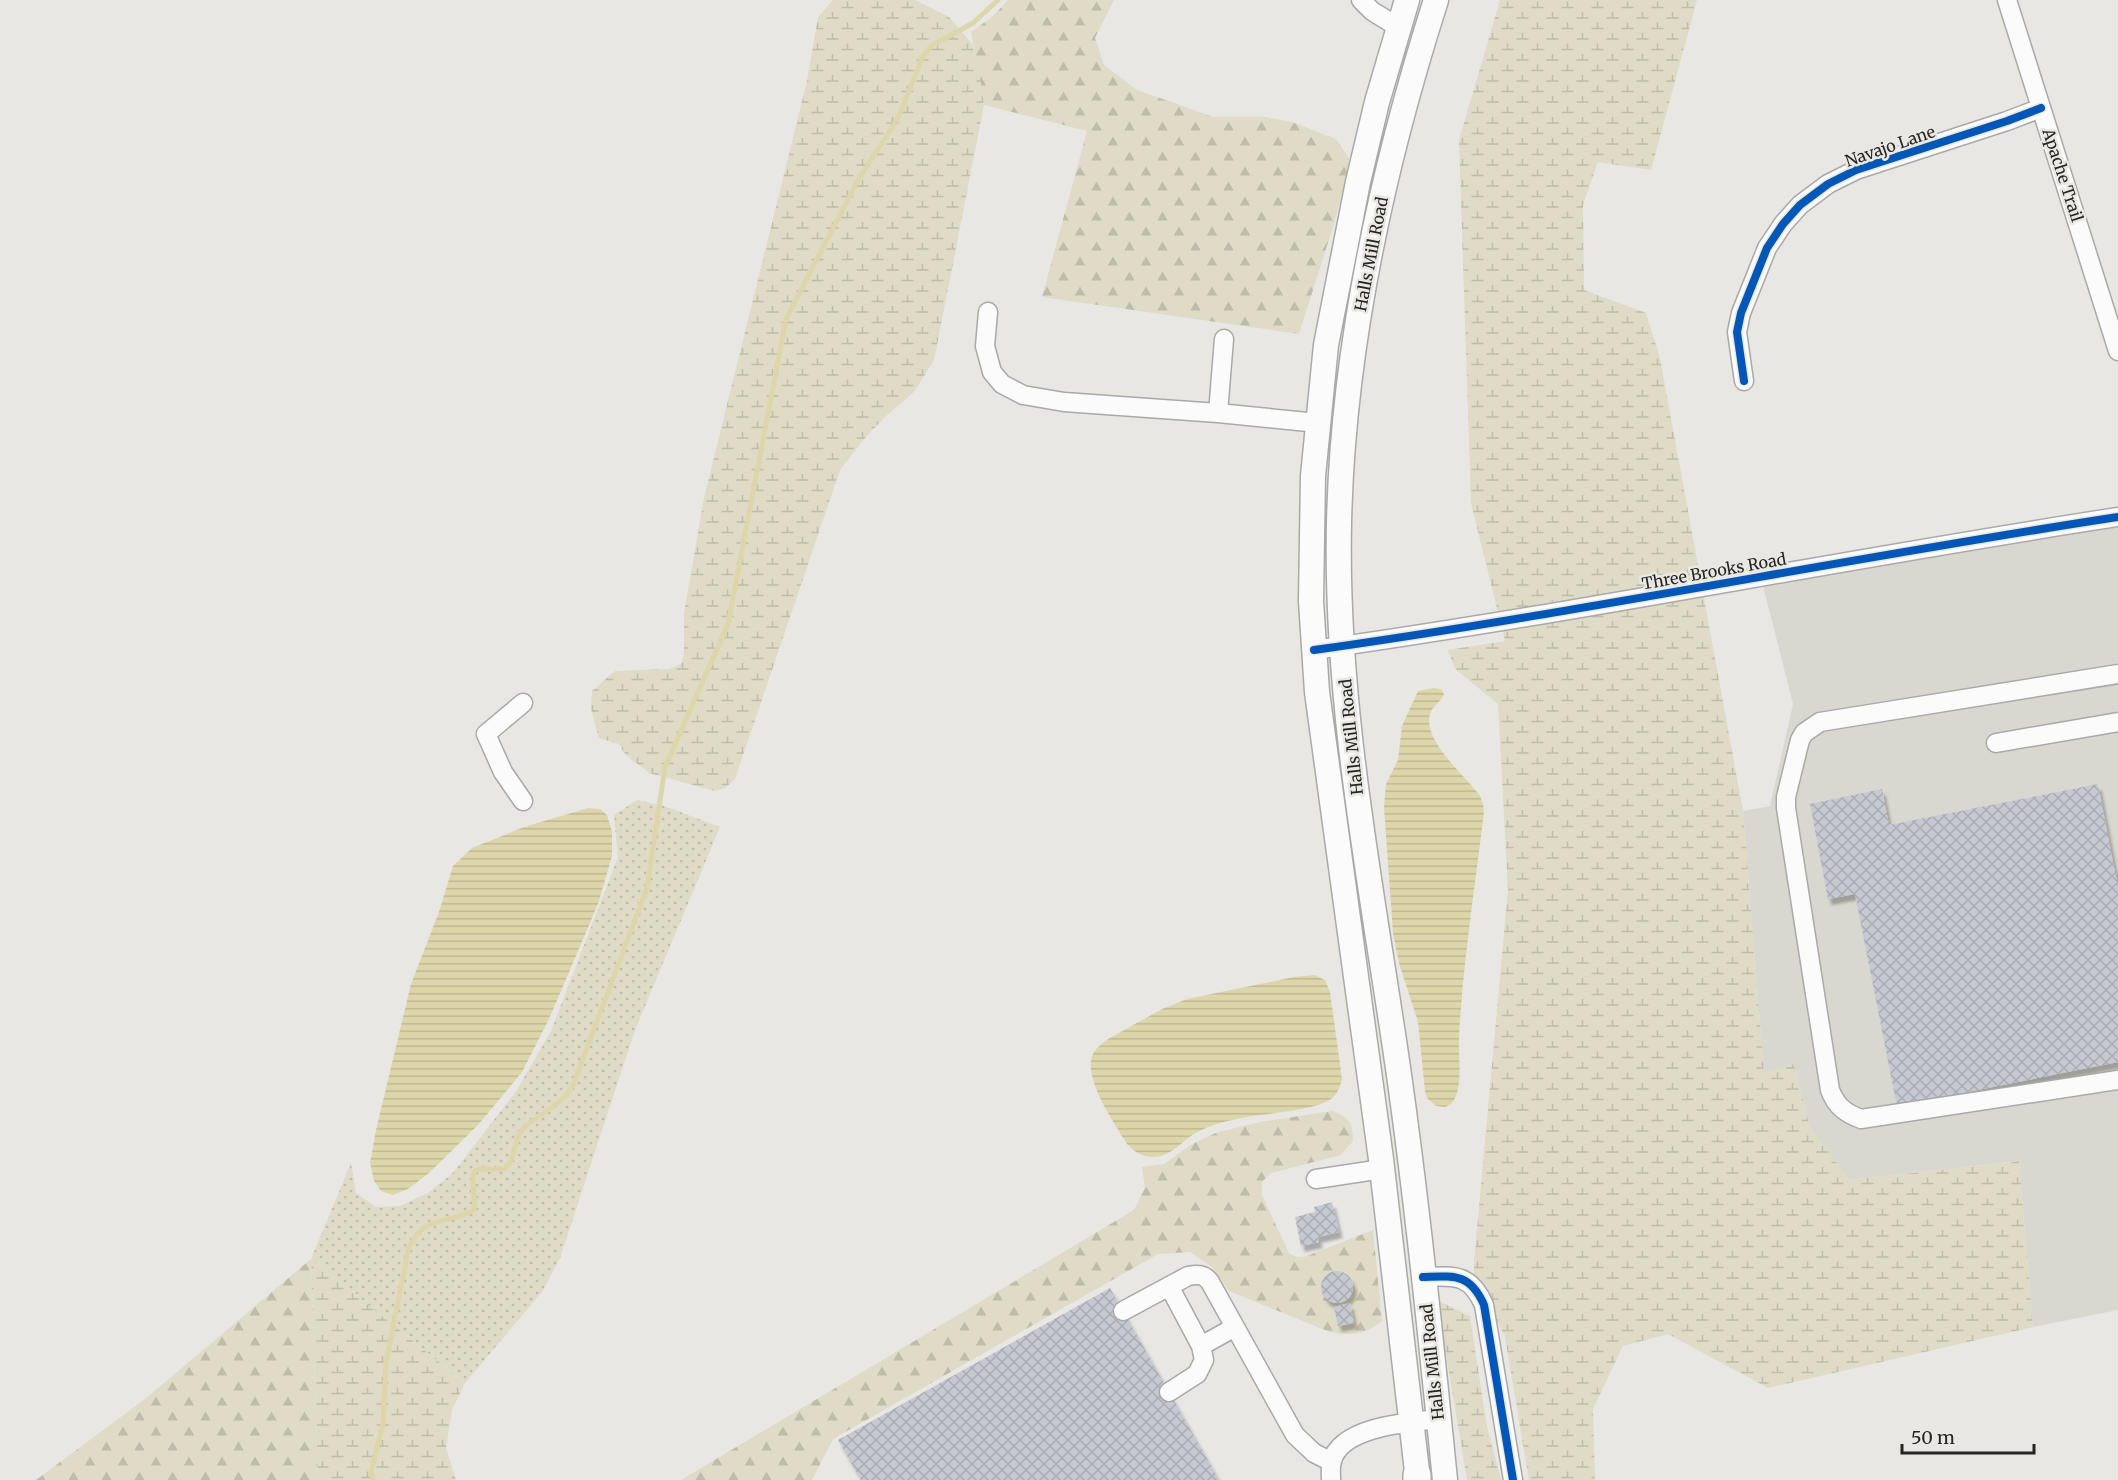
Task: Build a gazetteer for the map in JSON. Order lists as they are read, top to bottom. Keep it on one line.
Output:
{"streets":{"main road":["Halls Mill Road"],"street":["Navajo Lane","Apache Trail","Three Brooks Road"]},"crossings":[["Navajo Lane","Apache Trail"],["Halls Mill Road","Three Brooks Road"]],"scale_bar":"50 m"}
